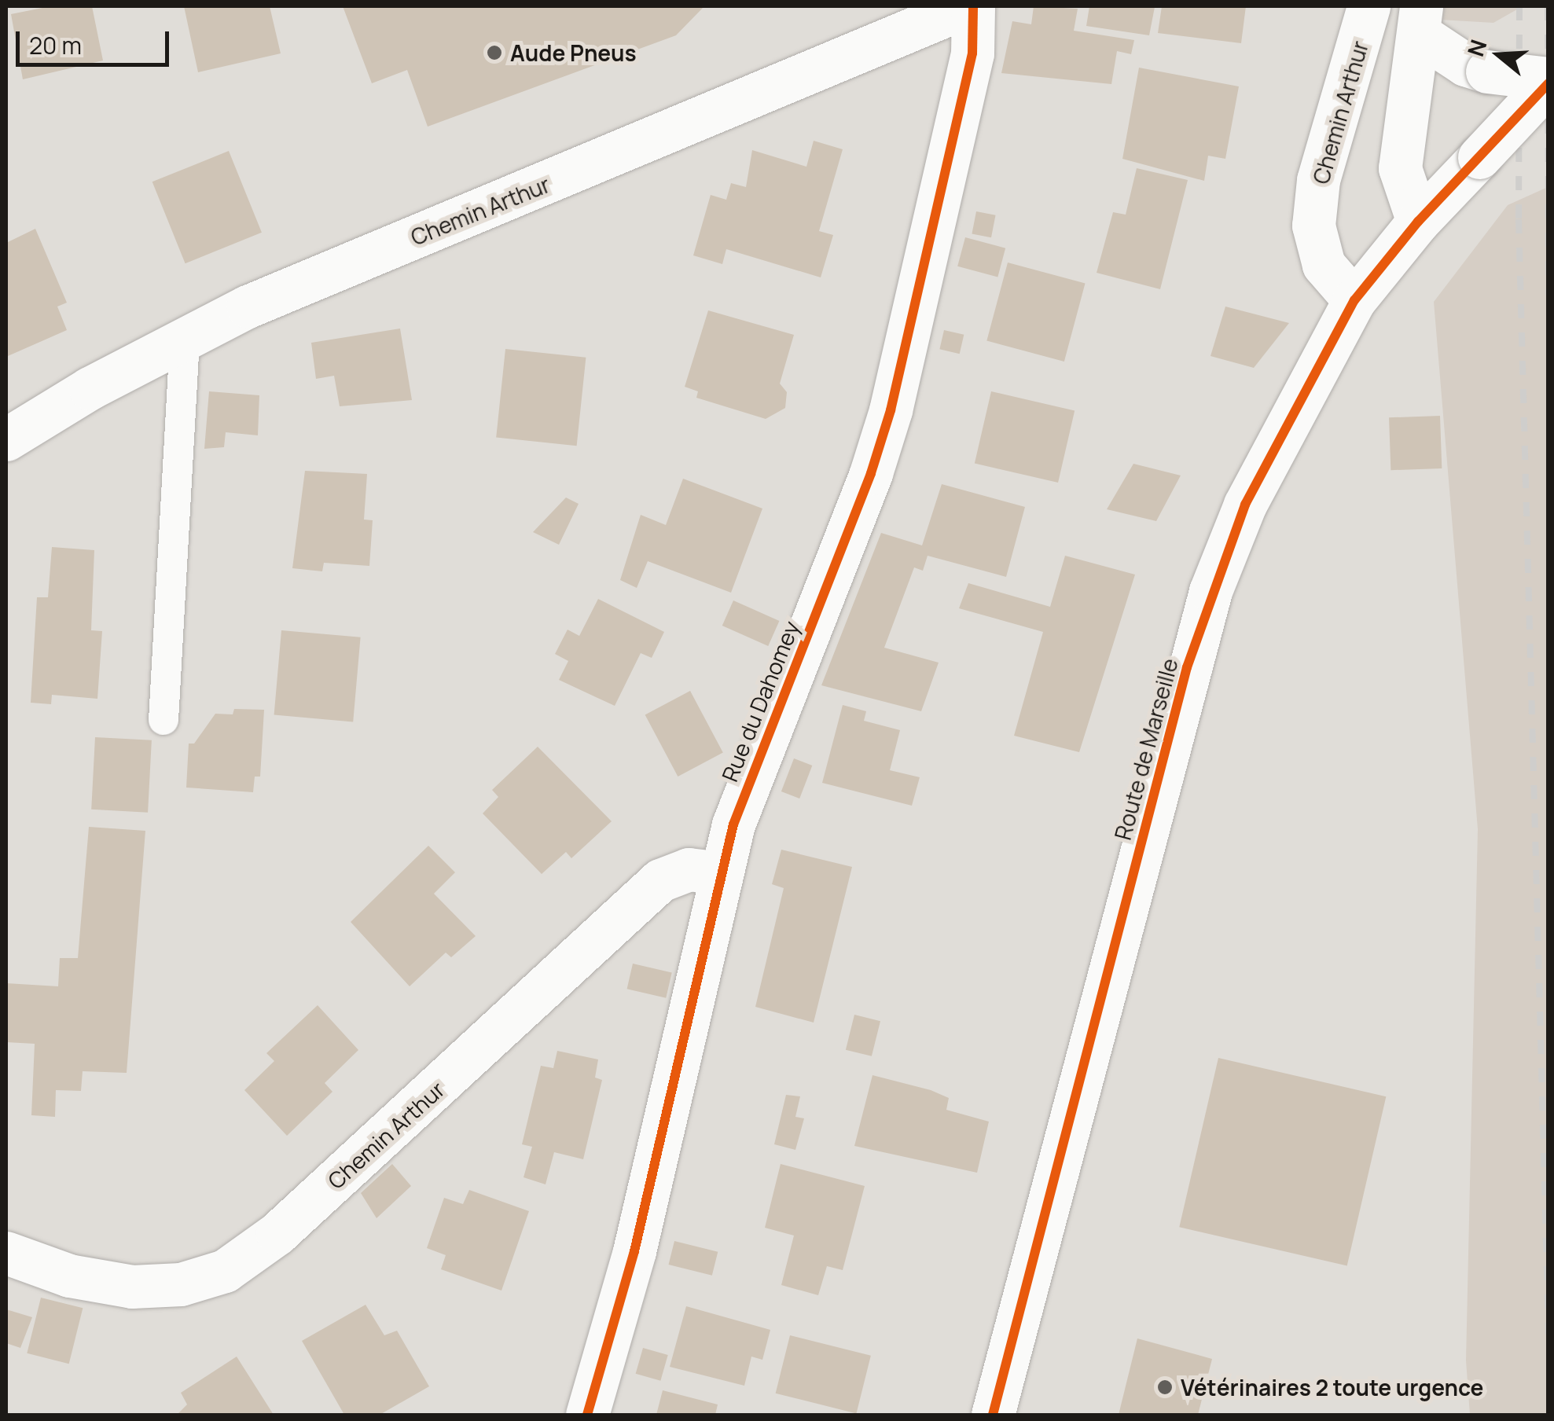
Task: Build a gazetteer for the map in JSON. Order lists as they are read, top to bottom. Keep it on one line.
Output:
{"streets":{"street":["Chemin Arthur","Rue du Dahomey","Route de Marseille"]},"crossings":[["Chemin Arthur","Rue du Dahomey"],["Chemin Arthur","Route de Marseille"]],"places":["Aude Pneus","Vétérinaires 2 toute urgence"],"scale_bar":"20 m","north":"left"}
